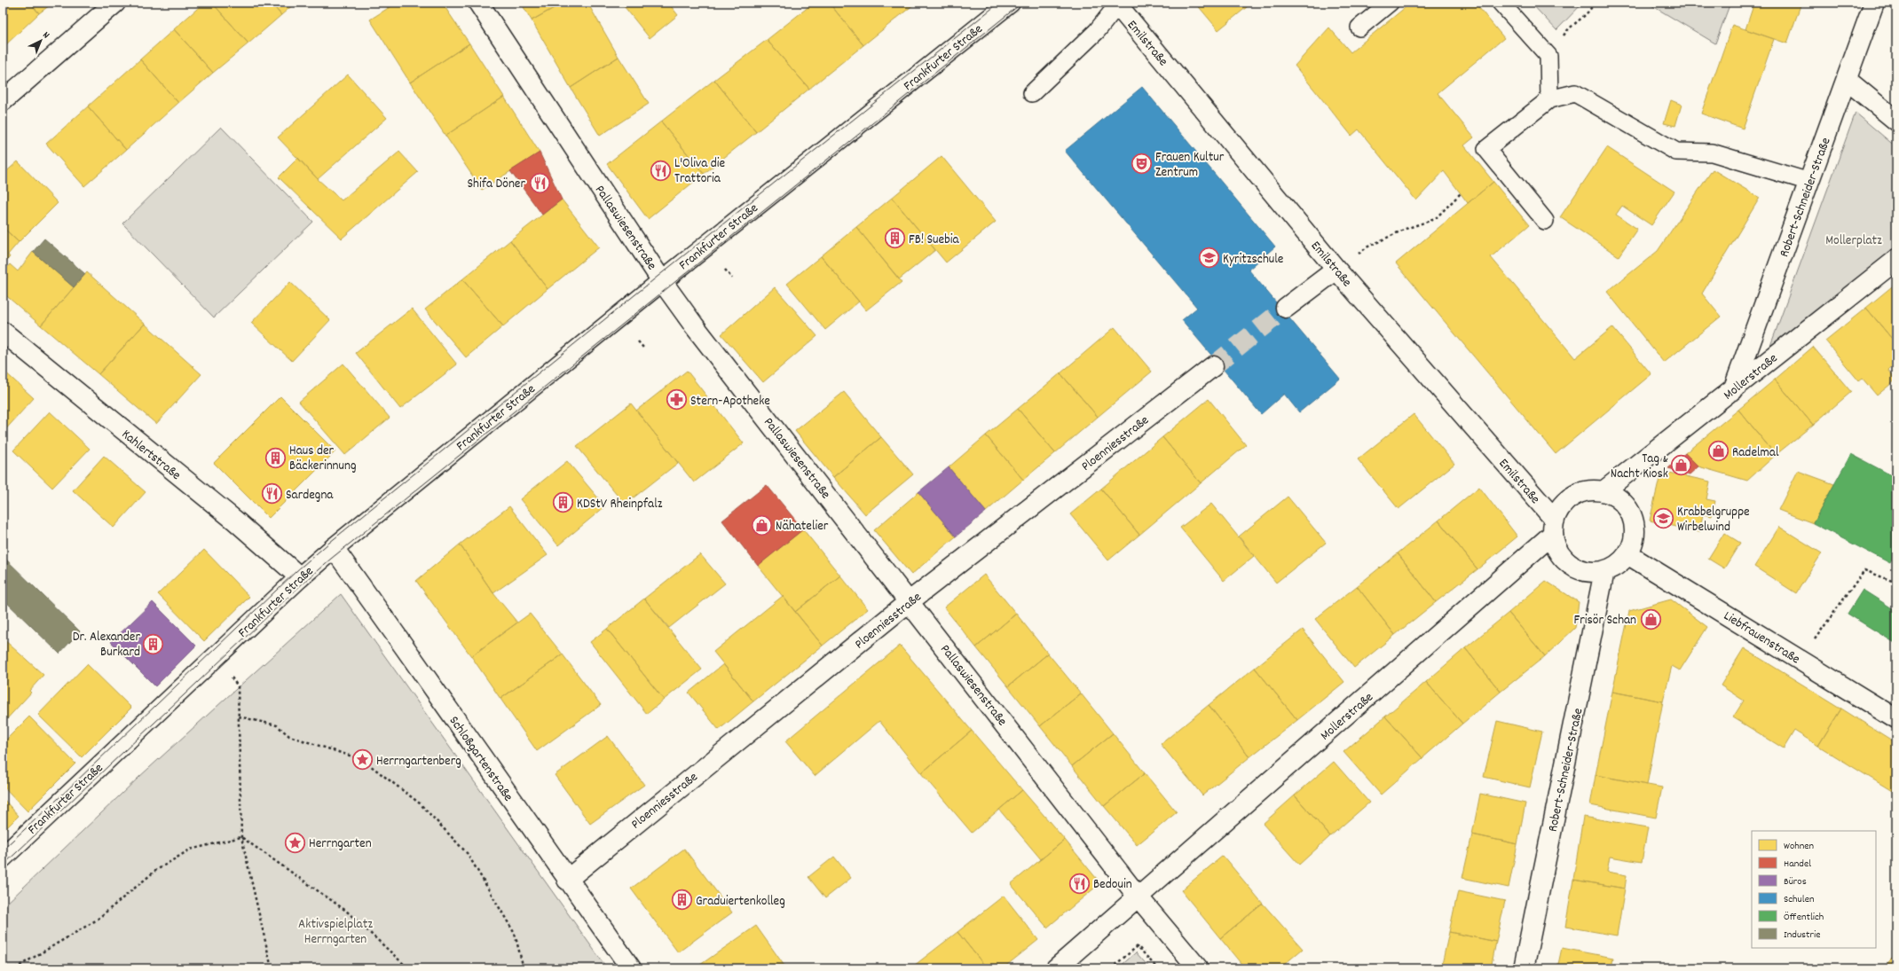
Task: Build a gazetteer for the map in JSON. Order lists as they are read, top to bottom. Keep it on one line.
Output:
{"streets":{"street":["Emilstraße","Frankfurter Straße","Robert-Schneider-Straße","Pallaswiesenstraße","Mollerstraße","Ploenniesstraße","Kahlertstraße","Liebfrauenstraße","Schloßgartenstraße"]},"crossings":[["Emilstraße","Robert-Schneider-Straße"],["Emilstraße","Mollerstraße"],["Emilstraße","Liebfrauenstraße"],["Frankfurter Straße","Pallaswiesenstraße"],["Frankfurter Straße","Kahlertstraße"],["Frankfurter Straße","Schloßgartenstraße"],["Robert-Schneider-Straße","Mollerstraße"],["Robert-Schneider-Straße","Liebfrauenstraße"],["Pallaswiesenstraße","Mollerstraße"],["Pallaswiesenstraße","Ploenniesstraße"],["Mollerstraße","Liebfrauenstraße"],["Ploenniesstraße","Schloßgartenstraße"]],"parks":["Mollerplatz","Aktivspielplatz Herrngarten"],"places":{"theatre":["Frauen Kultur Zentrum"],"restaurant":["L'Oliva die Trattoria","Shifa Döner","Sardegna","Bedouin"],"building":["FB! Suebia","Haus der Bäckerinnung","KDStV Rheinpfalz","Dr. Alexander Burkard","Graduiertenkolleg"],"school or university":["Kyritzschule","Krabbelgruppe Wirbelwind"],"pharmacy":["Stern-Apotheke"],"shop":["Radelmal","Tag & Nacht Kiosk","Nähatelier","Frisör Schan"],"place":["Herrngartenberg","Herrngarten"]},"legend":["Wohnen","Handel","Büros","Schulen","Öffentlich","Industrie"],"north":"top right"}
